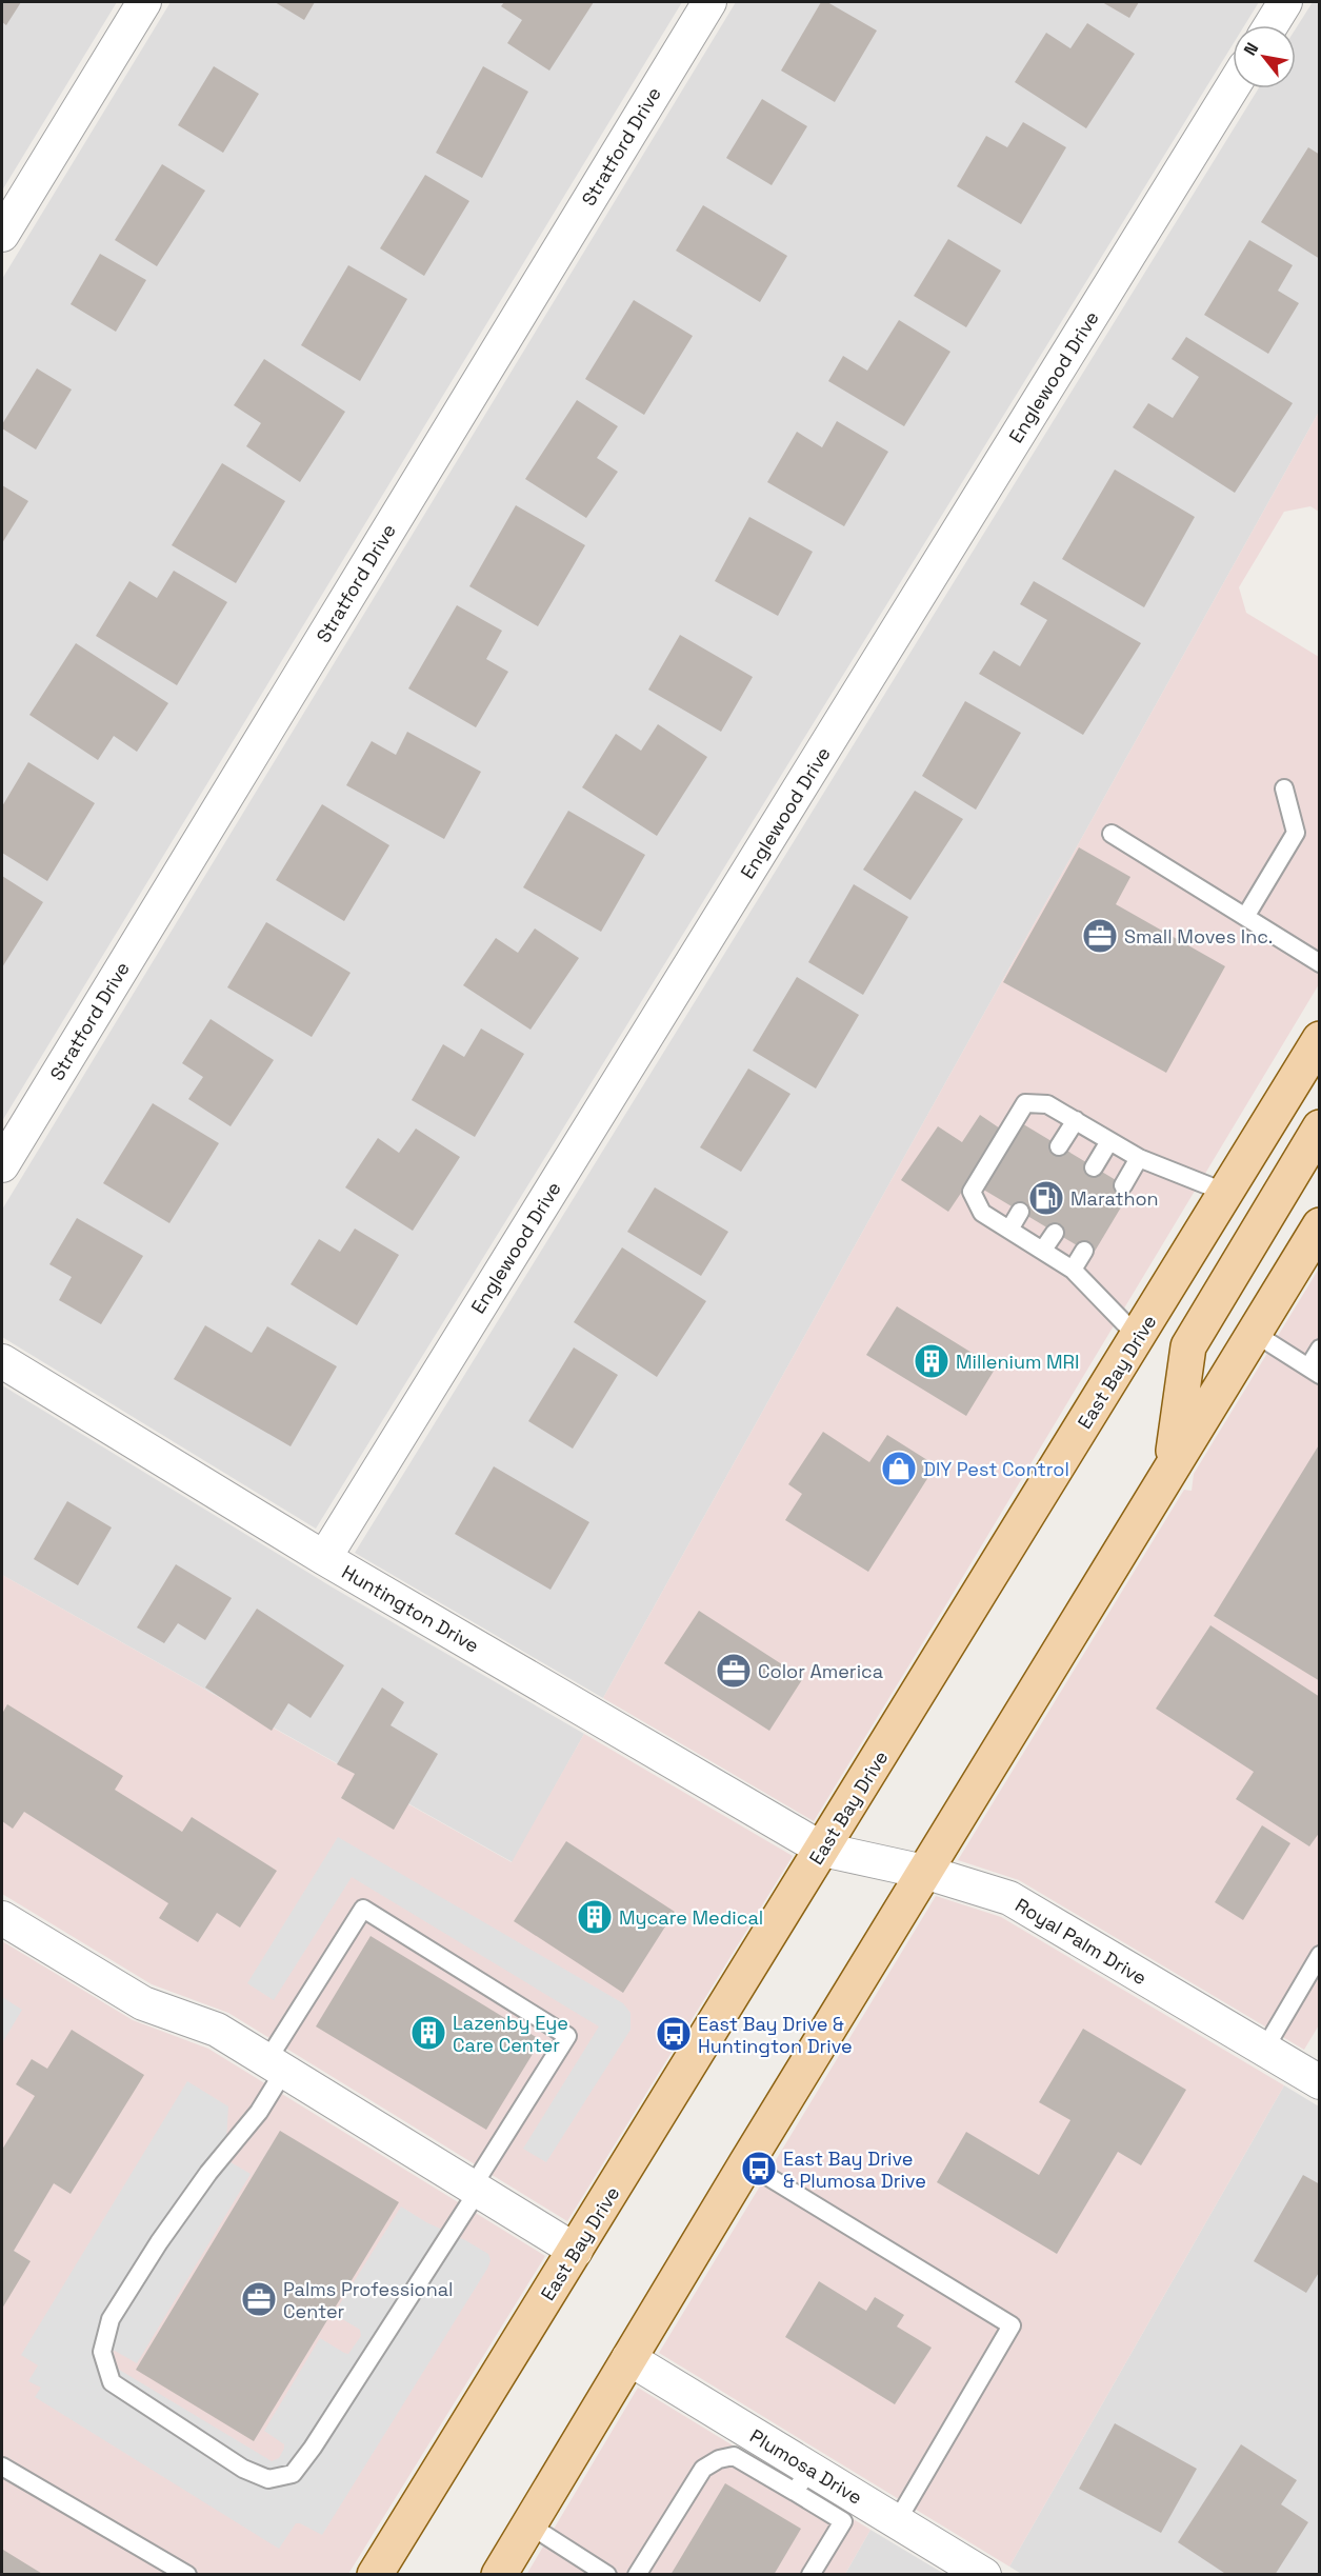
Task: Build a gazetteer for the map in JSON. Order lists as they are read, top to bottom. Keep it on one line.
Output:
{"streets":{"main road":["East Bay Drive"],"street":["Stratford Drive","Englewood Drive","Huntington Drive","Royal Palm Drive","Plumosa Drive"]},"crossings":[["Englewood Drive","Huntington Drive"],["East Bay Drive","Huntington Drive"],["East Bay Drive","Royal Palm Drive"],["Huntington Drive","Royal Palm Drive"]],"places":{"office":["Small Moves Inc.","Color America","Palms Professional Center"],"fuel station":["Marathon"],"building":["Millenium MRI","Mycare Medical","Lazenby Eye Care Center"],"shop":["DIY Pest Control"],"bus stop":["East Bay Drive & Huntington Drive","East Bay Drive & Plumosa Drive"]},"north":"top left"}
